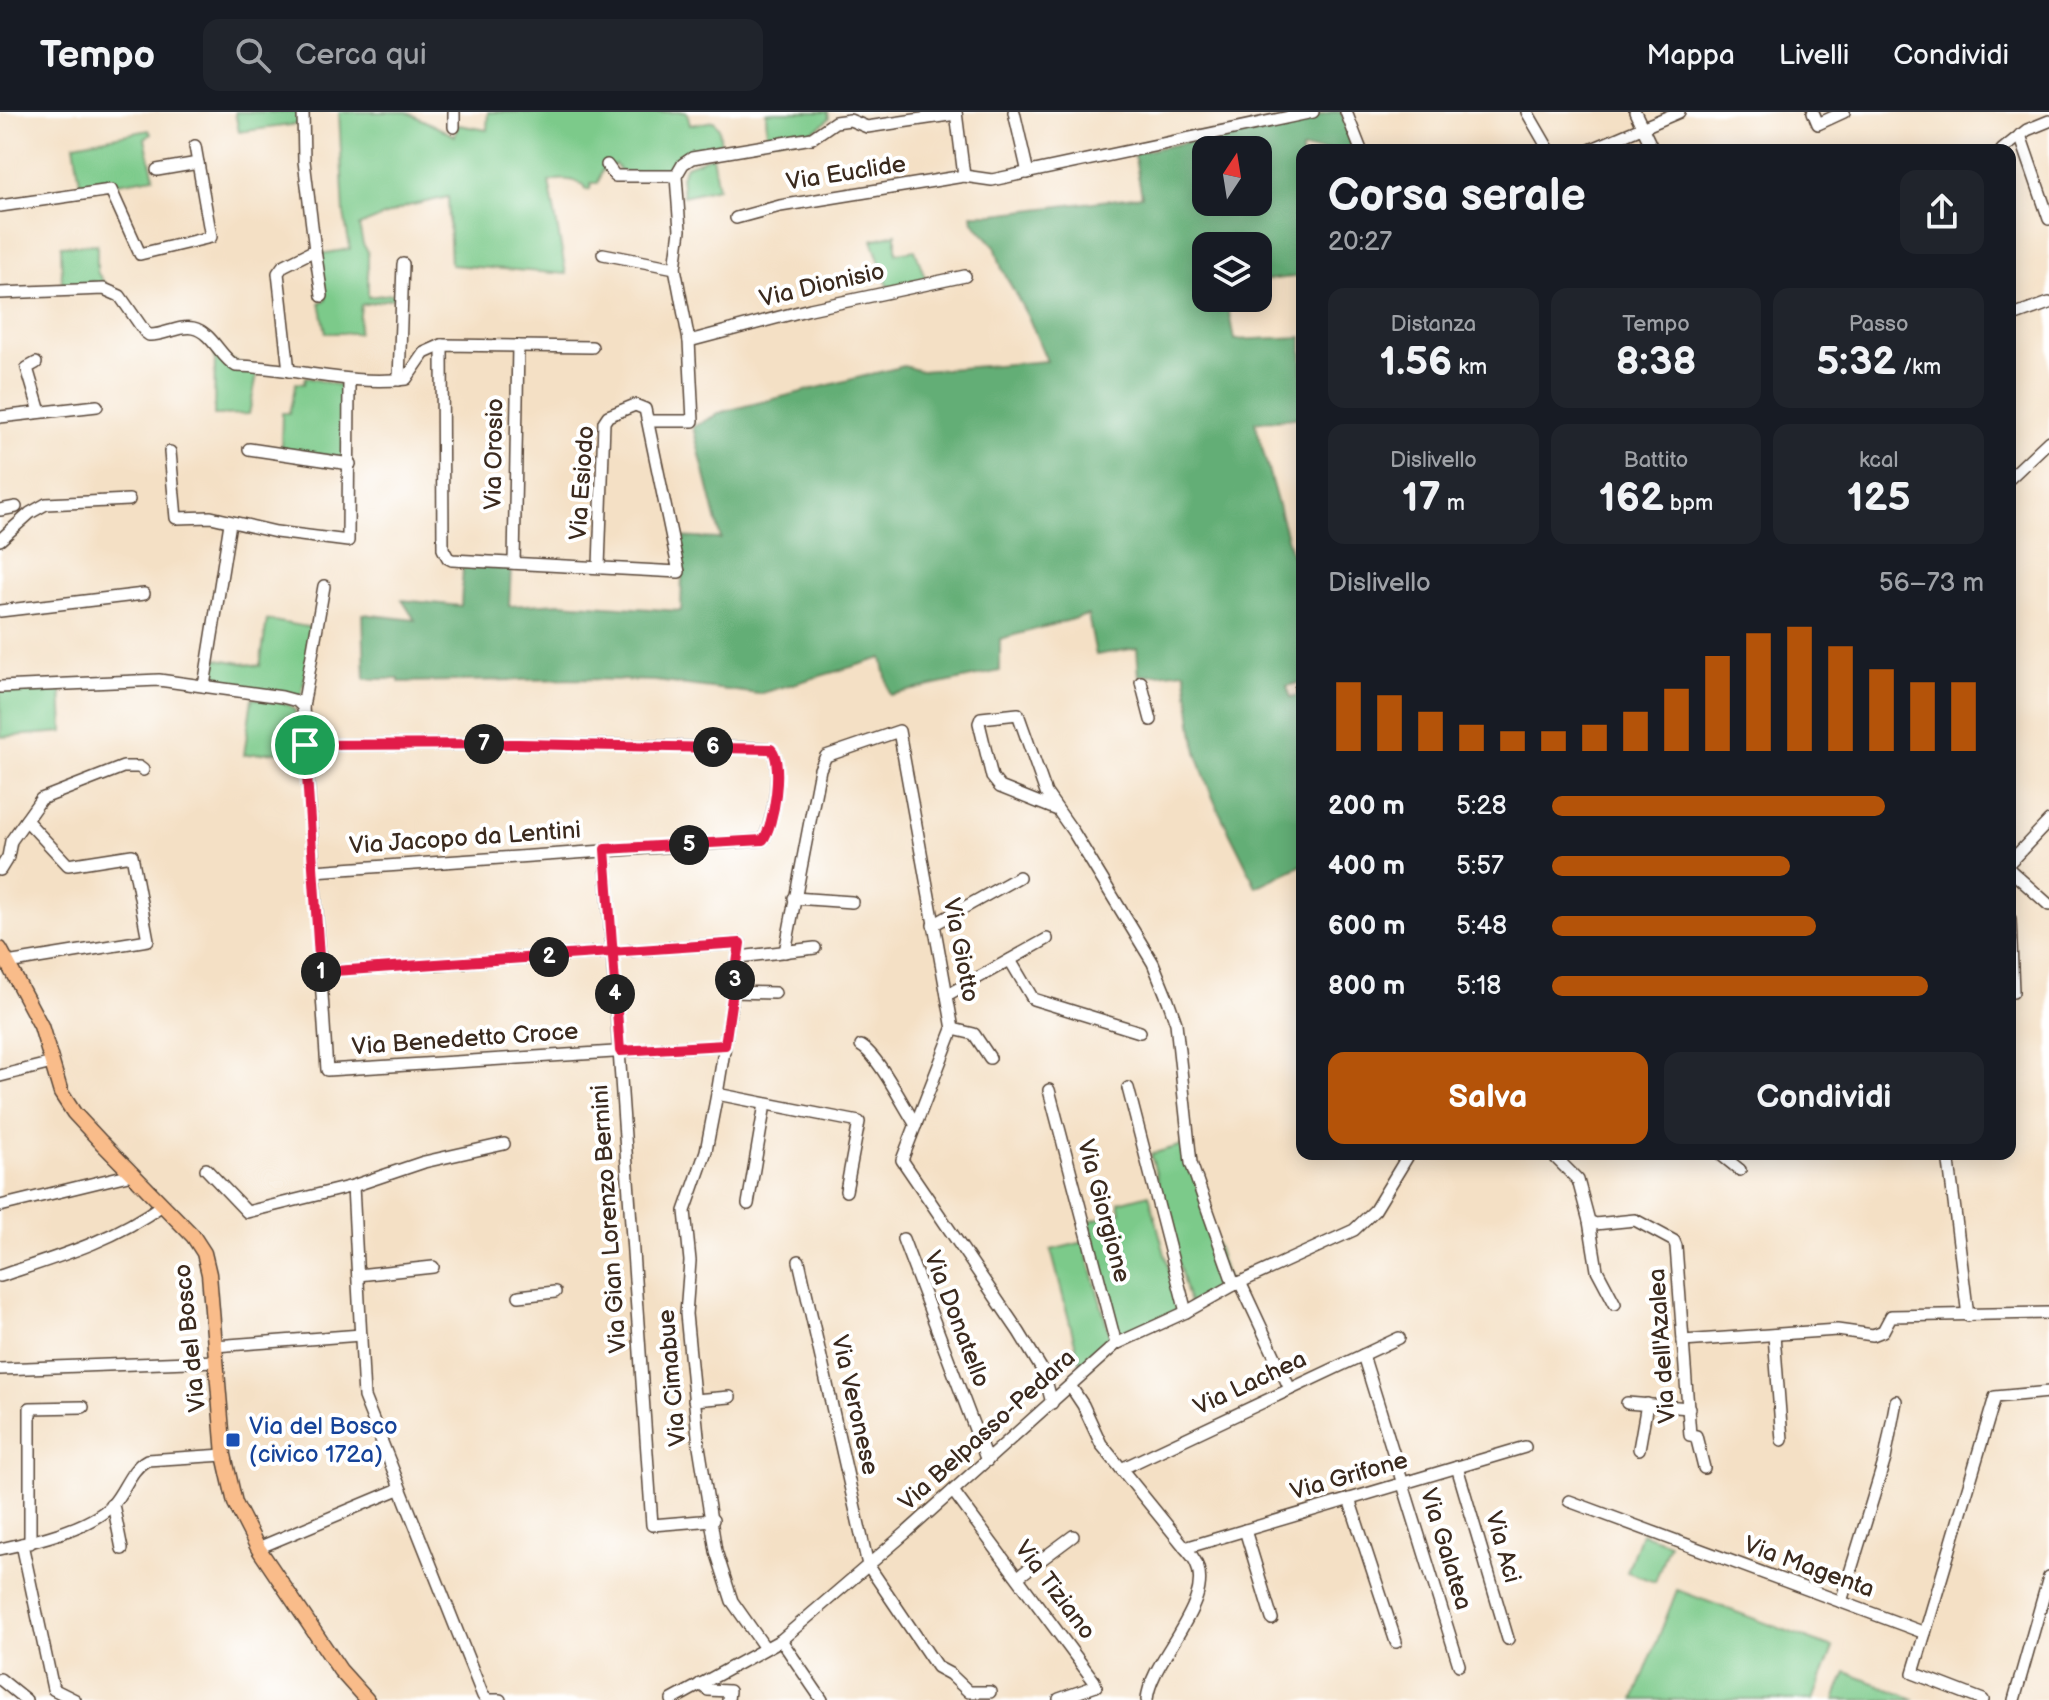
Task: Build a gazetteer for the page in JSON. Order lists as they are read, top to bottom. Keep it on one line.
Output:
{"streets":{"main road":["Via del Bosco"],"street":["Via Euclide","Via Dionisio","Via Orosio","Via Esiodo","Via Jacopo da Lentini","Via Giotto","Via Benedetto Croce","Via Giorgione","Via Gian Lorenzo Bernini","Via Donatello","Via dell'Azalea","Via Cimabue","Via Lachea","Via Veronese","Via Belpasso-Pedara","Via Grifone","Via Aci","Via Galatea","Via Magenta","Via Tiziano"]},"crossings":[["Via Jacopo da Lentini","Via Gian Lorenzo Bernini"],["Via Giotto","Via Belpasso-Pedara"],["Via Benedetto Croce","Via Gian Lorenzo Bernini"],["Via Giorgione","Via Belpasso-Pedara"],["Via Gian Lorenzo Bernini","Via Cimabue"],["Via Donatello","Via Belpasso-Pedara"],["Via Cimabue","Via Belpasso-Pedara"],["Via Lachea","Via Galatea"],["Via Veronese","Via Belpasso-Pedara"],["Via Belpasso-Pedara","Via Tiziano"],["Via Grifone","Via Aci"],["Via Grifone","Via Galatea"]],"places":{"transit":["Via del Bosco (civico 172a)"]},"north":"top","page":{"header":"Tempo","search":"Cerca qui","nav":["Mappa","Livelli","Condividi"],"heading":["Corsa serale","20:27"],"stats":[["Distanza","1.56 km"],["Tempo","8:38"],["Passo","5:32 /km"],["Dislivello","17 m"],["Battito","162 bpm"],["kcal","125"]],"chart":["Dislivello","56–73 m"],"pins":["7","6","5","2","1","3","4"],"list":[{"name":"200 m","note":"5:28"},{"name":"400 m","note":"5:57"},{"name":"600 m","note":"5:48"},{"name":"800 m","note":"5:18"}],"buttons":["Salva","Condividi"]}}
